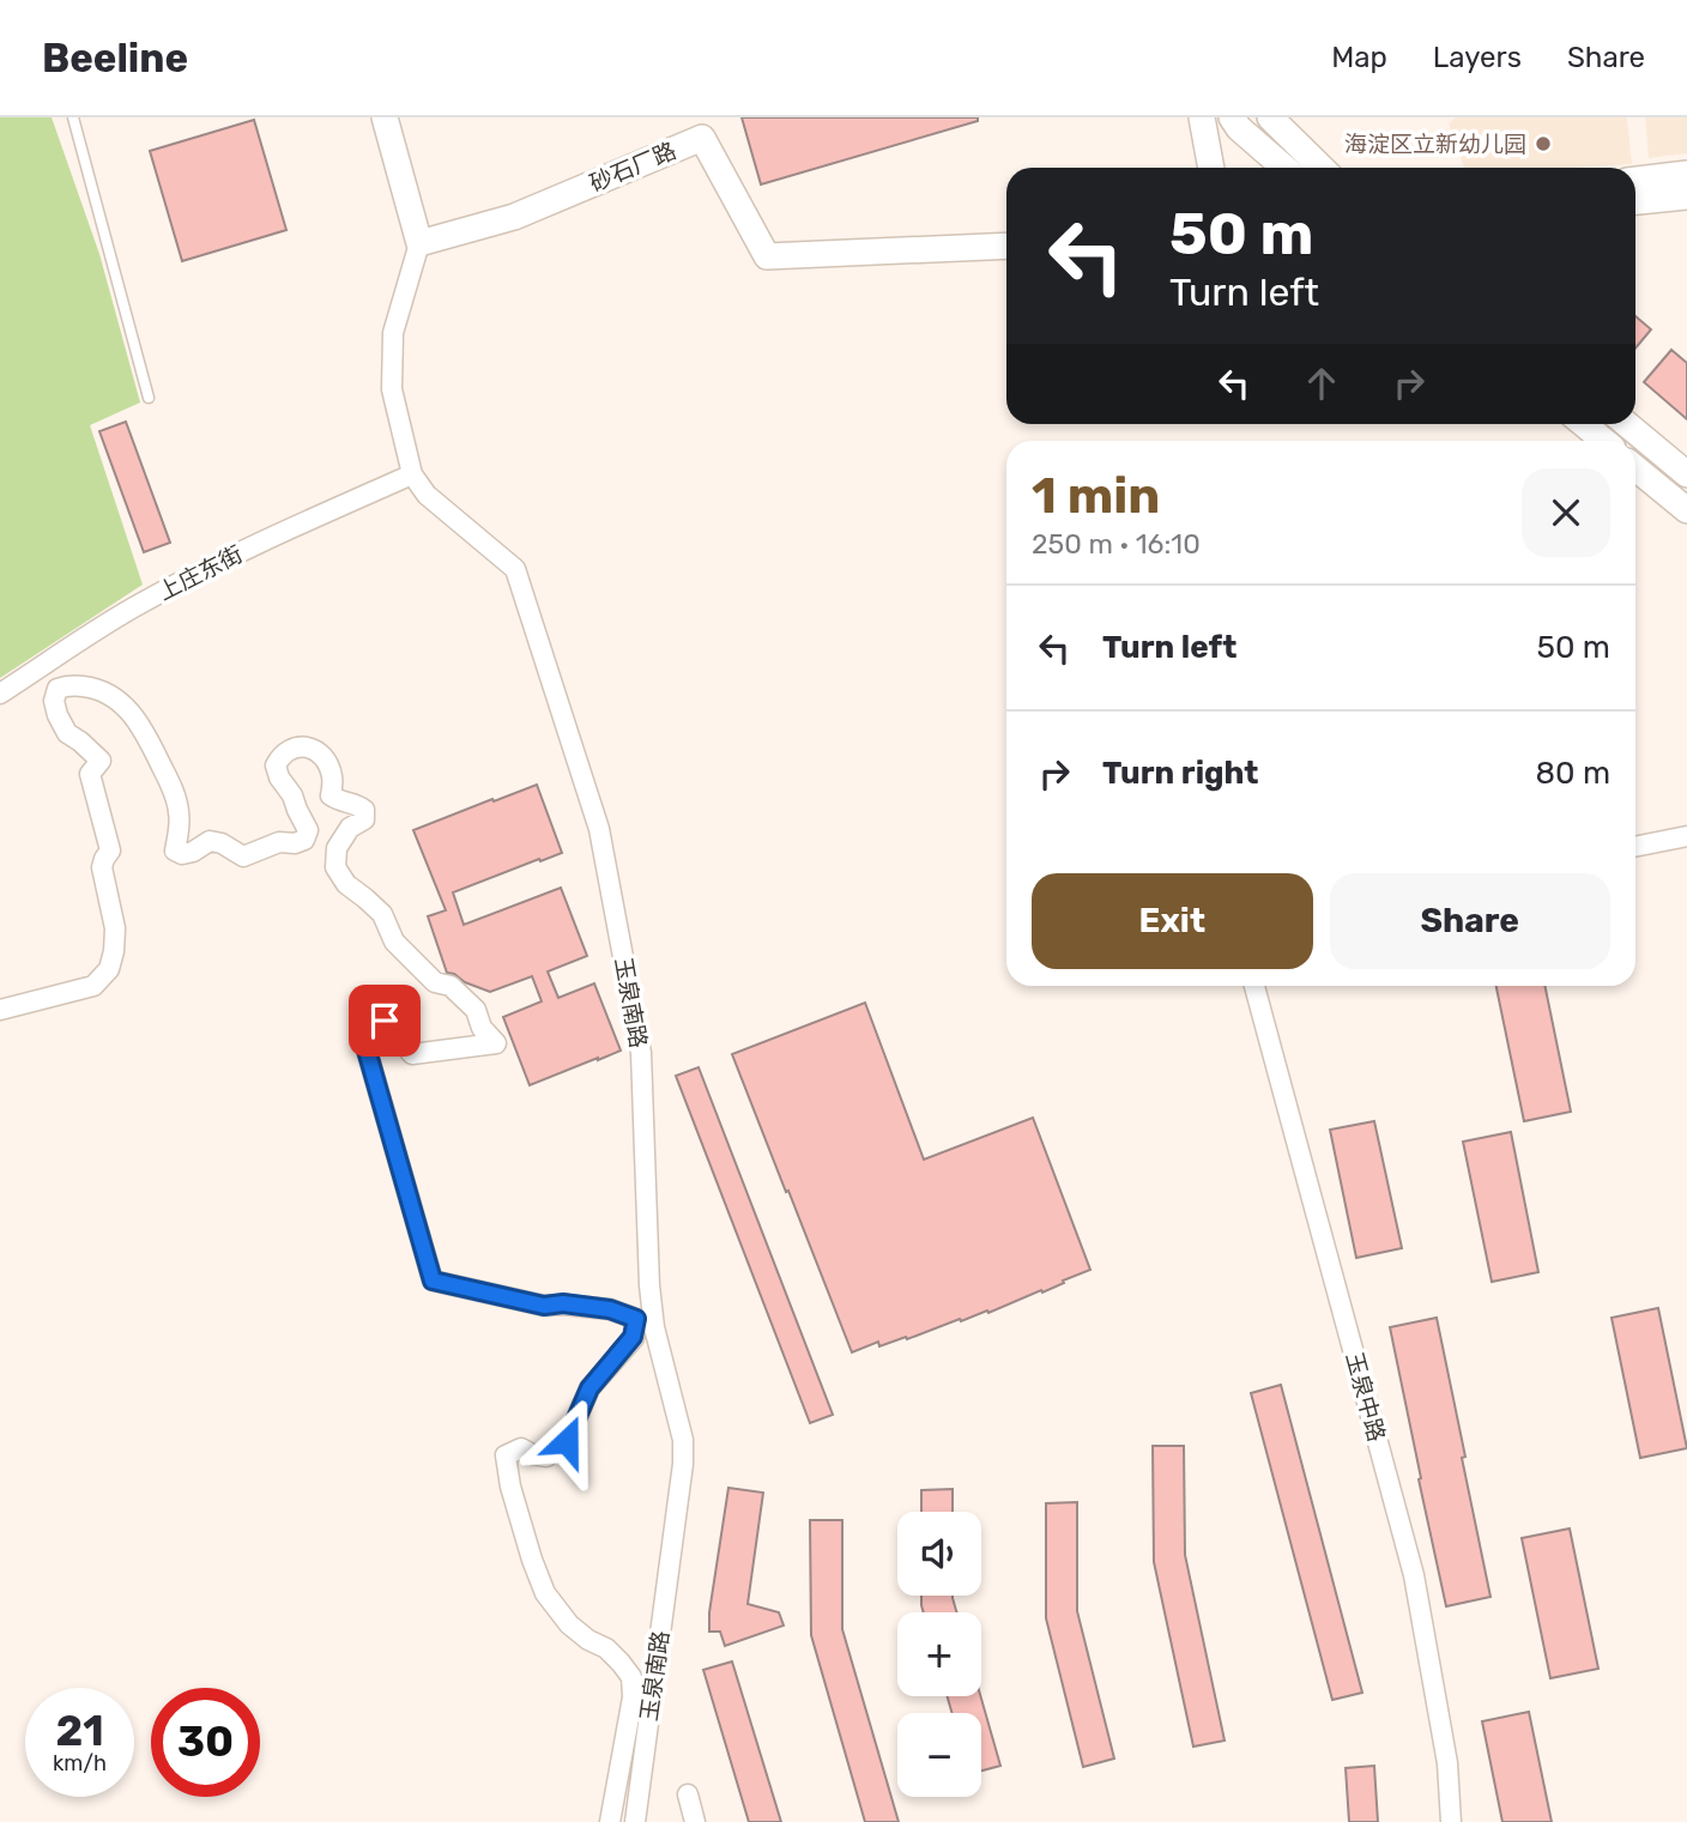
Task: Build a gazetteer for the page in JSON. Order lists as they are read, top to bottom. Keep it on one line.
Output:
{"streets":{"street":["砂石厂路","上庄东街","玉泉南路","玉泉中路"]},"crossings":[["砂石厂路","玉泉南路"],["上庄东街","玉泉南路"]],"places":["海淀区立新幼儿园"],"page":{"header":"Beeline","nav":["Map","Layers","Share"],"turn":["50 m","Turn left"],"heading":["1 min","250 m · 16:10"],"list":[{"name":"Turn left","value":"50 m"},{"name":"Turn right","value":"80 m"}],"buttons":["Exit","Share"],"map_buttons":["+","−"],"speed":"21 km/h","limit":"30"}}
